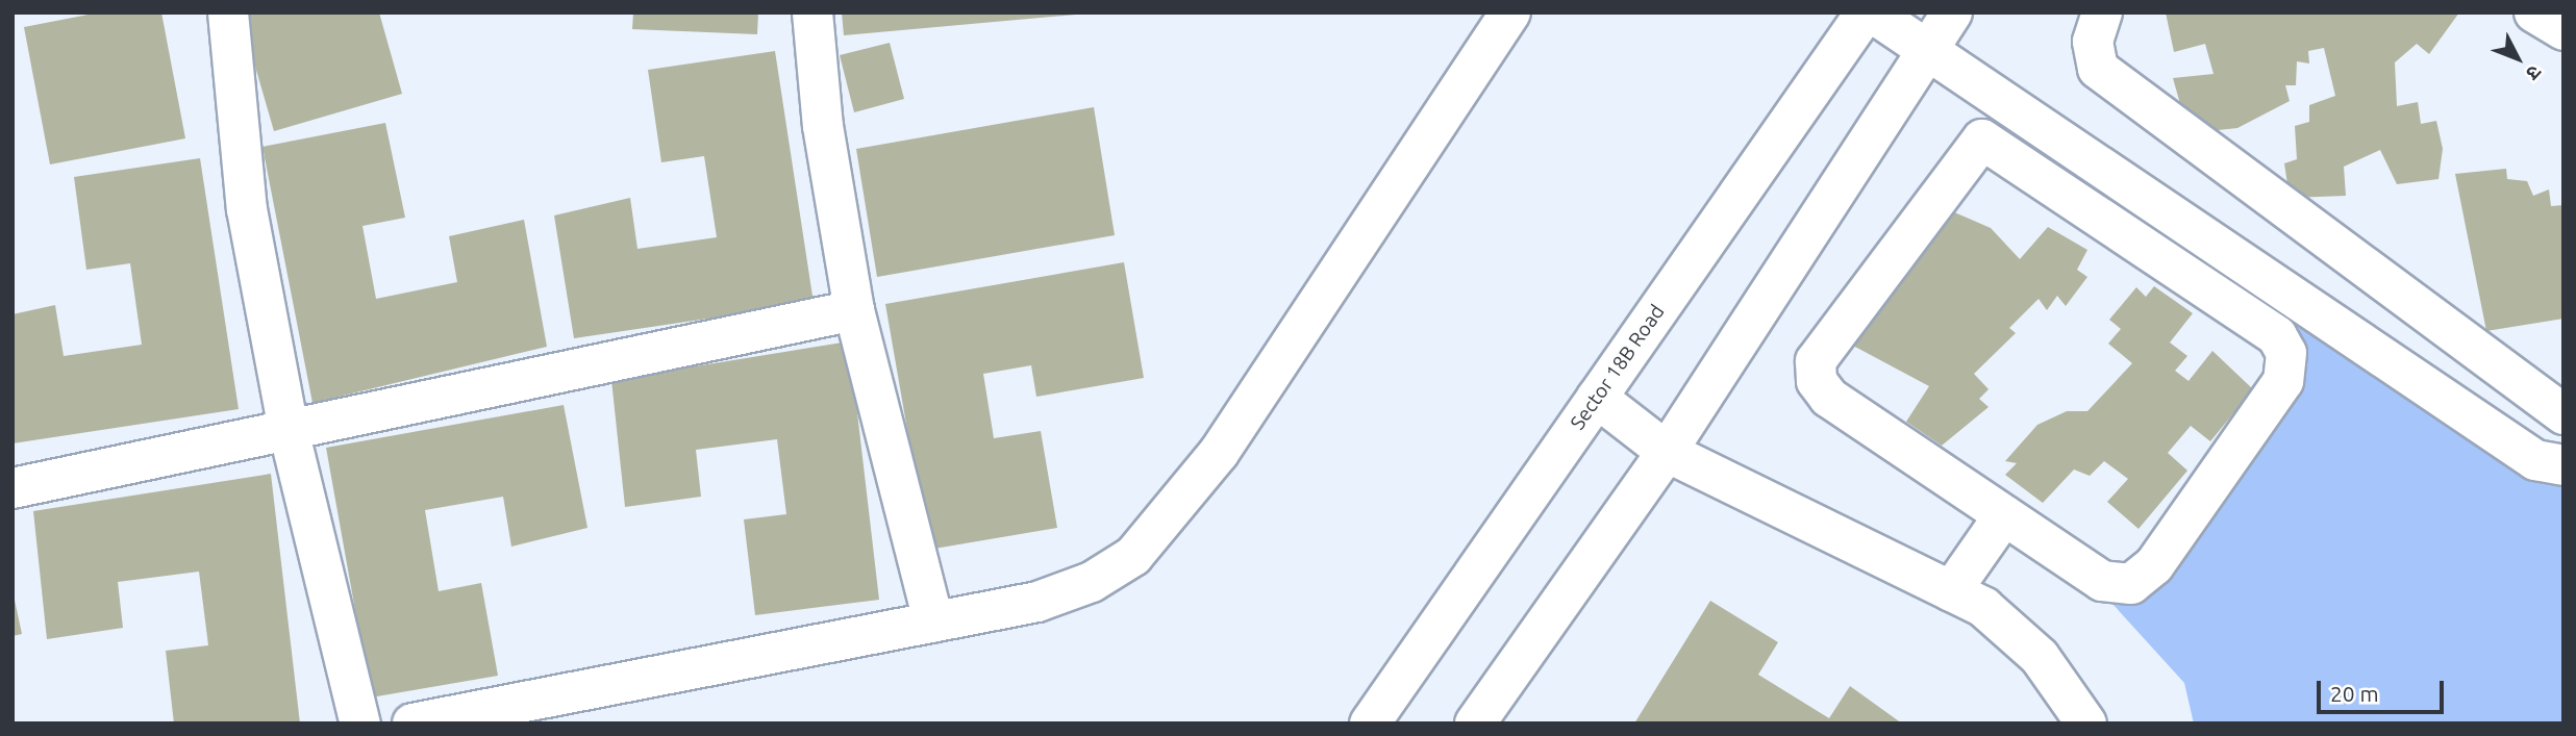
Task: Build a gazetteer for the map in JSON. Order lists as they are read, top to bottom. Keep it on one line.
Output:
{"streets":{"street":["Sector 18B Road"]},"scale_bar":"20 m","north":"bottom right"}
